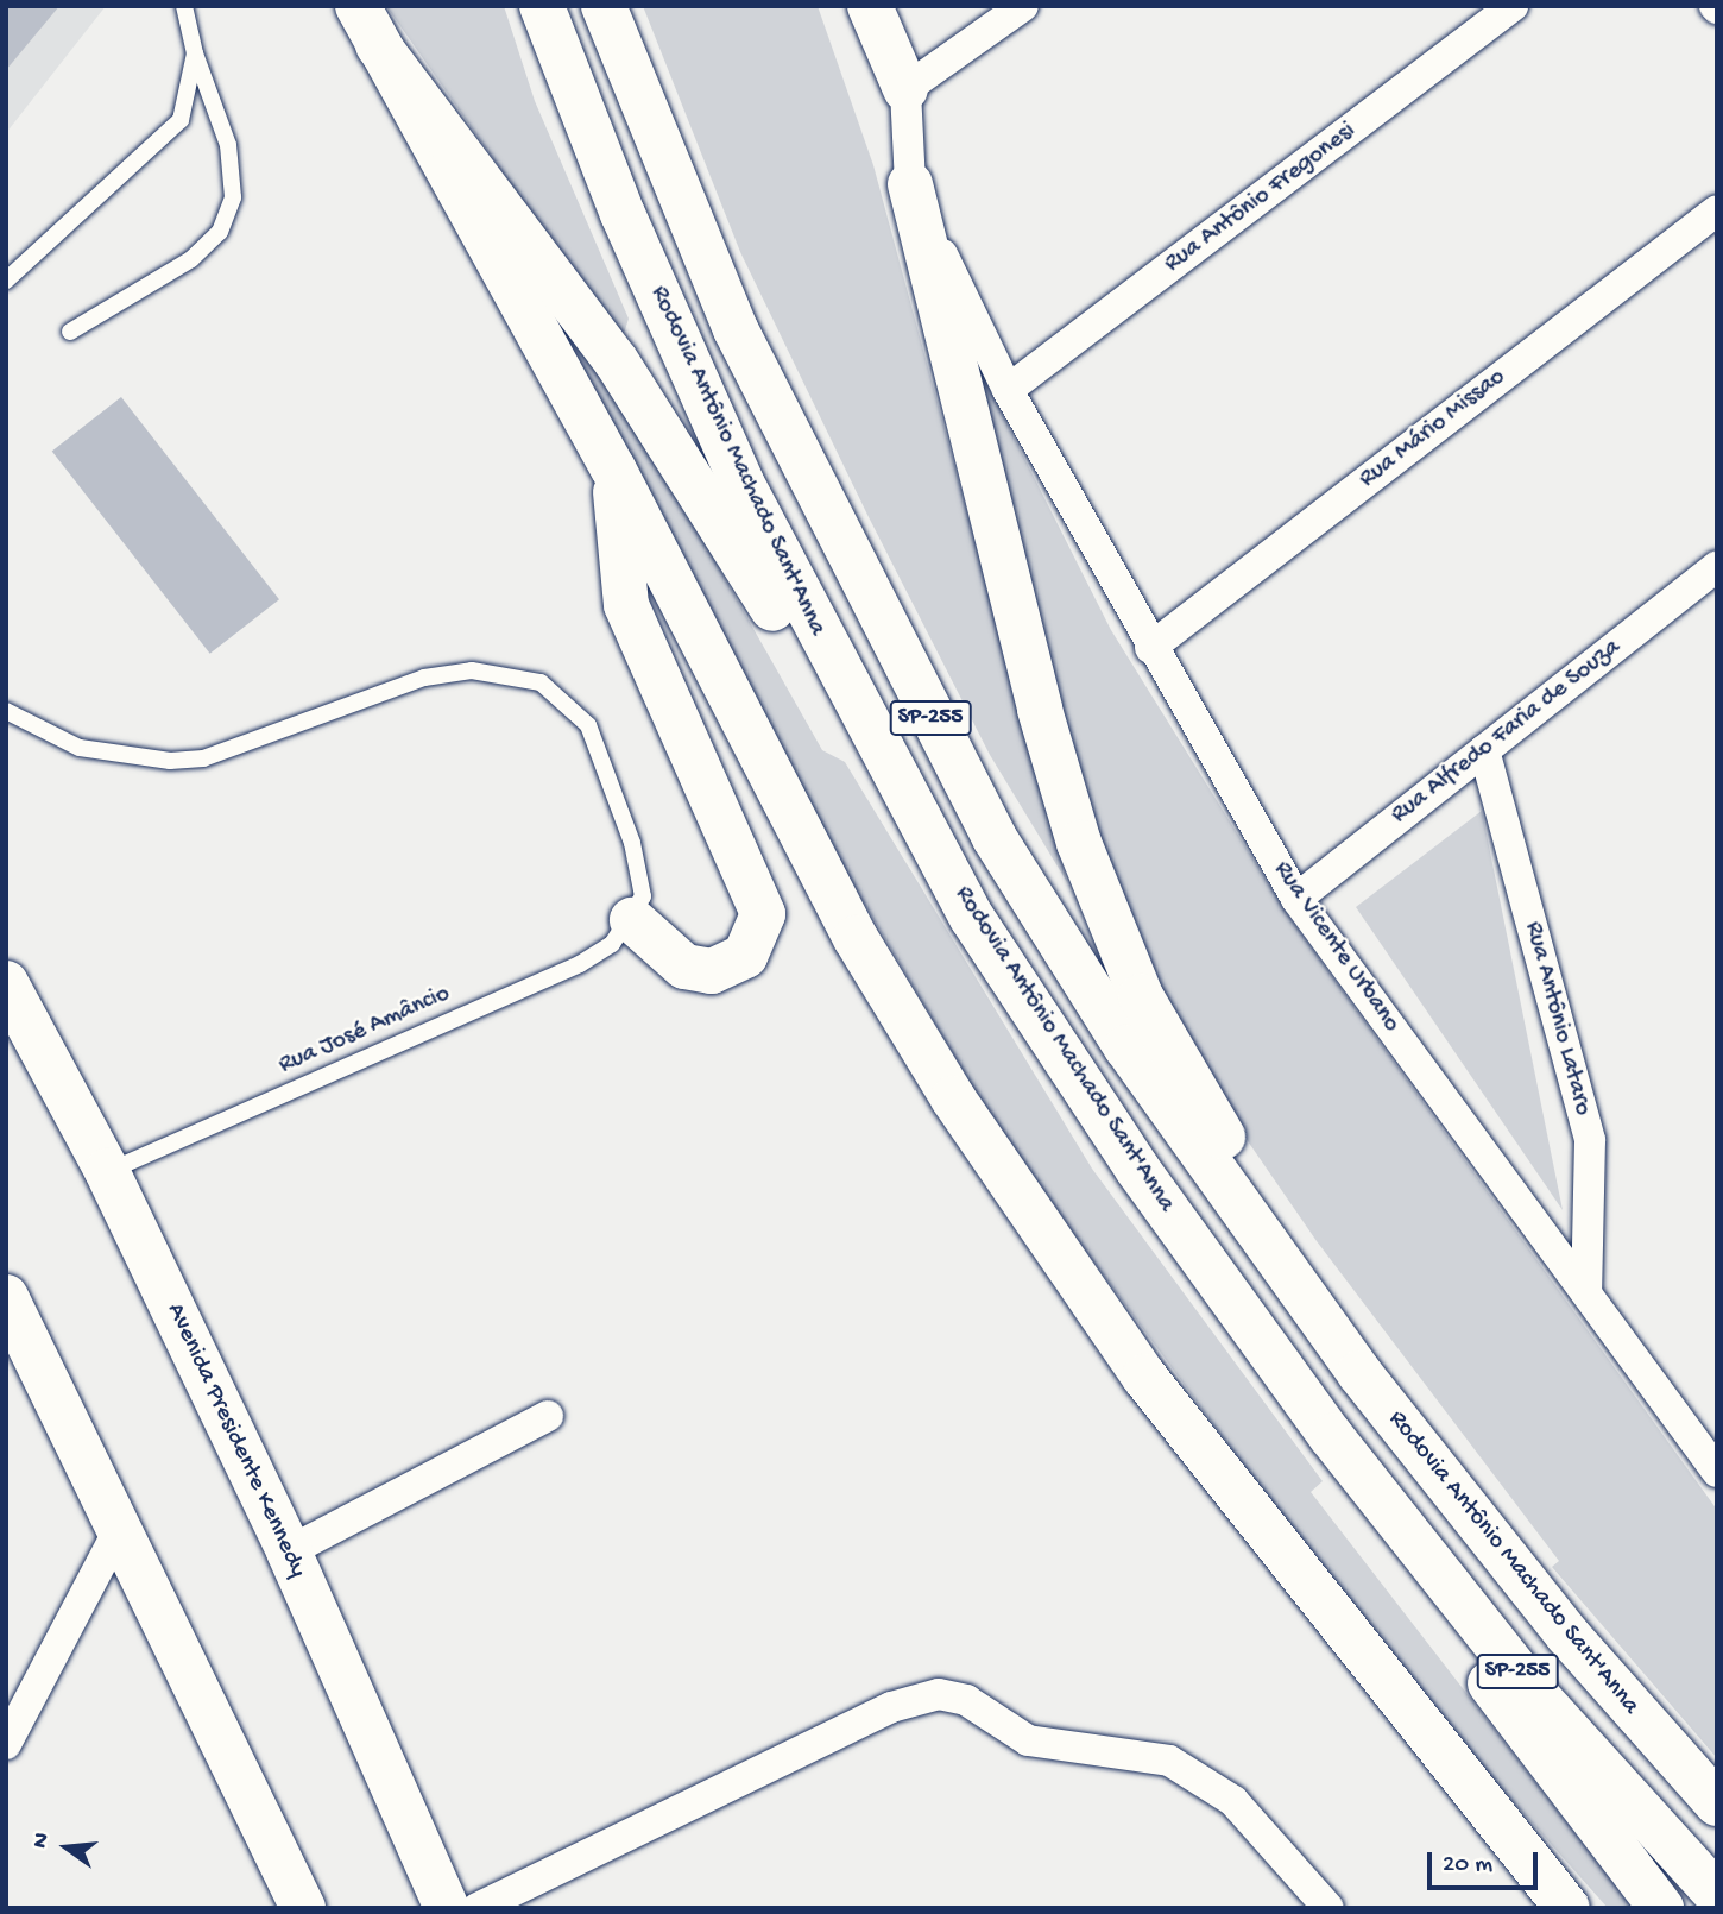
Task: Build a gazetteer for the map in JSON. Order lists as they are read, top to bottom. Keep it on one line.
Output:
{"streets":{"main road":["Rodovia Antônio Machado Sant'Anna","SP-255","Avenida Presidente Kennedy"],"street":["Rua Antônio Fregonesi","Rua Mário Missao","Rua Alfredo Faria de Souza","Rua Vicente Urbano","Rua Antônio Lataro"],"lane":["Rua José Amâncio"]},"crossings":[["Rua Antônio Fregonesi","Rua Vicente Urbano"],["Rua Mário Missao","Rua Vicente Urbano"],["Rua Alfredo Faria de Souza","Rua Vicente Urbano"],["Rua Alfredo Faria de Souza","Rua Antônio Lataro"],["Rua Vicente Urbano","Rua Antônio Lataro"],["Rua José Amâncio","Avenida Presidente Kennedy"]],"scale_bar":"20 m","north":"left"}
